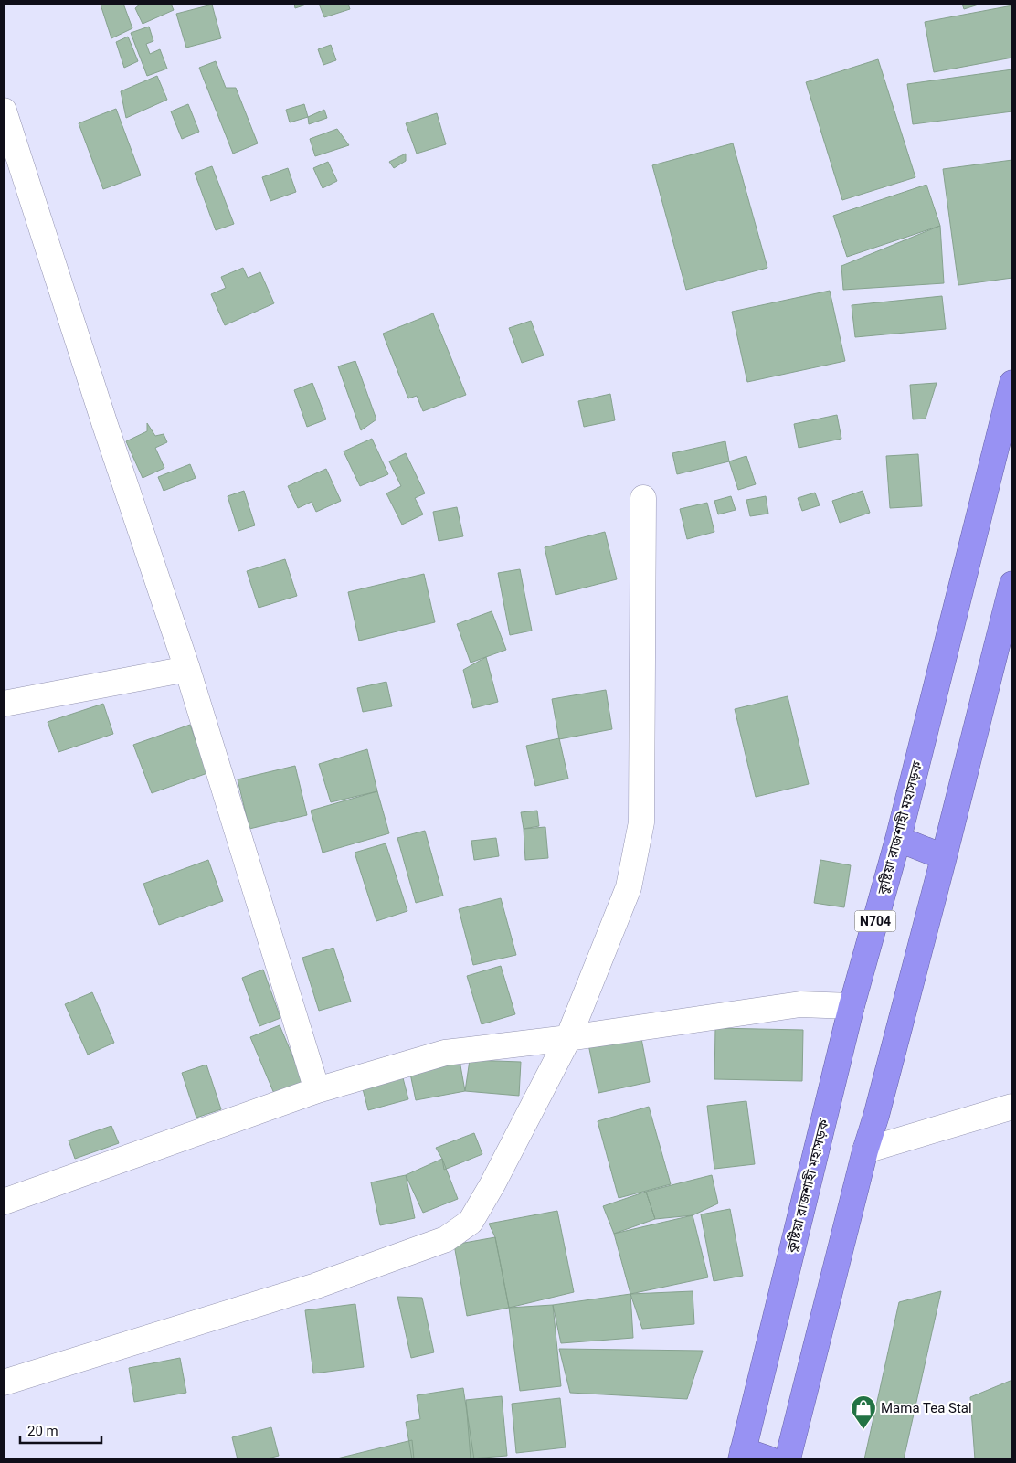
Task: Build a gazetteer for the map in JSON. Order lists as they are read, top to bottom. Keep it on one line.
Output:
{"streets":{"highway":["কুষ্টিয়া রাজশাহী মহাসড়ক","N704"]},"places":{"shop":["Mama Tea Stal"]},"scale_bar":"20 m"}
